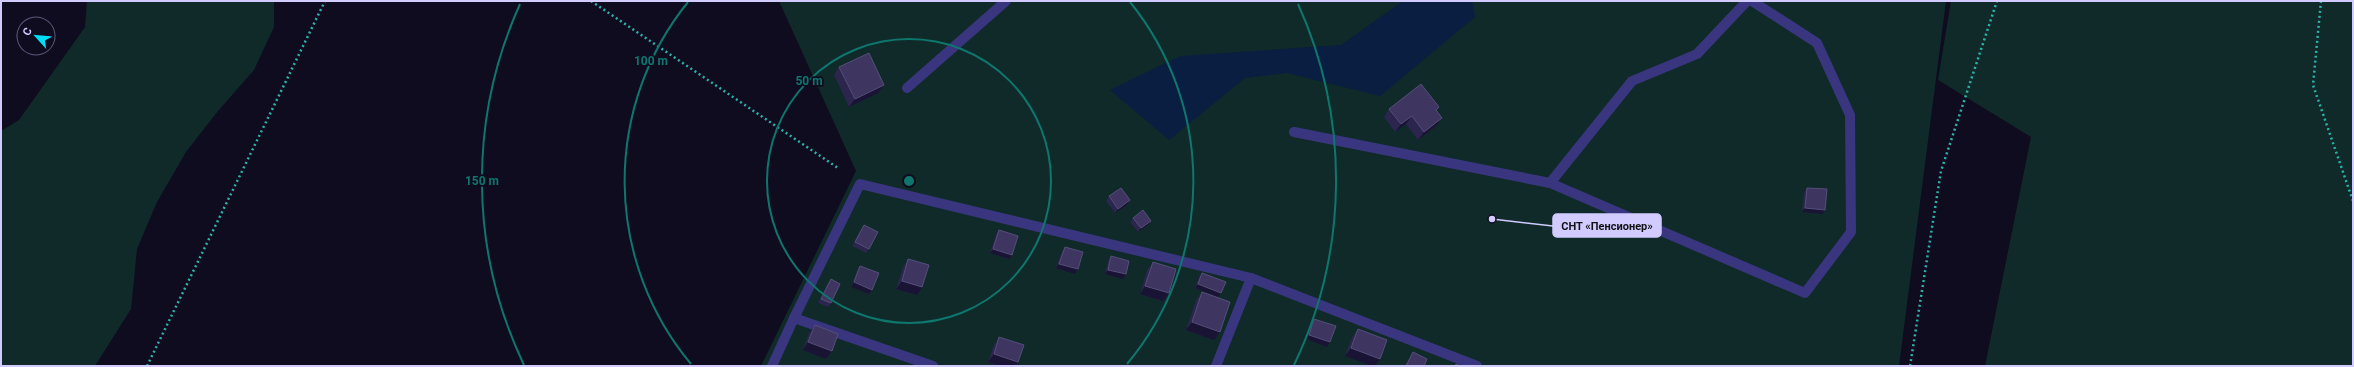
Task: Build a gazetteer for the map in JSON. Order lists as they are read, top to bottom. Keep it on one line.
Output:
{"places":["СНТ «Пенсионер»"],"north":"top left","rings":["100 m","50 m","150 m"]}
